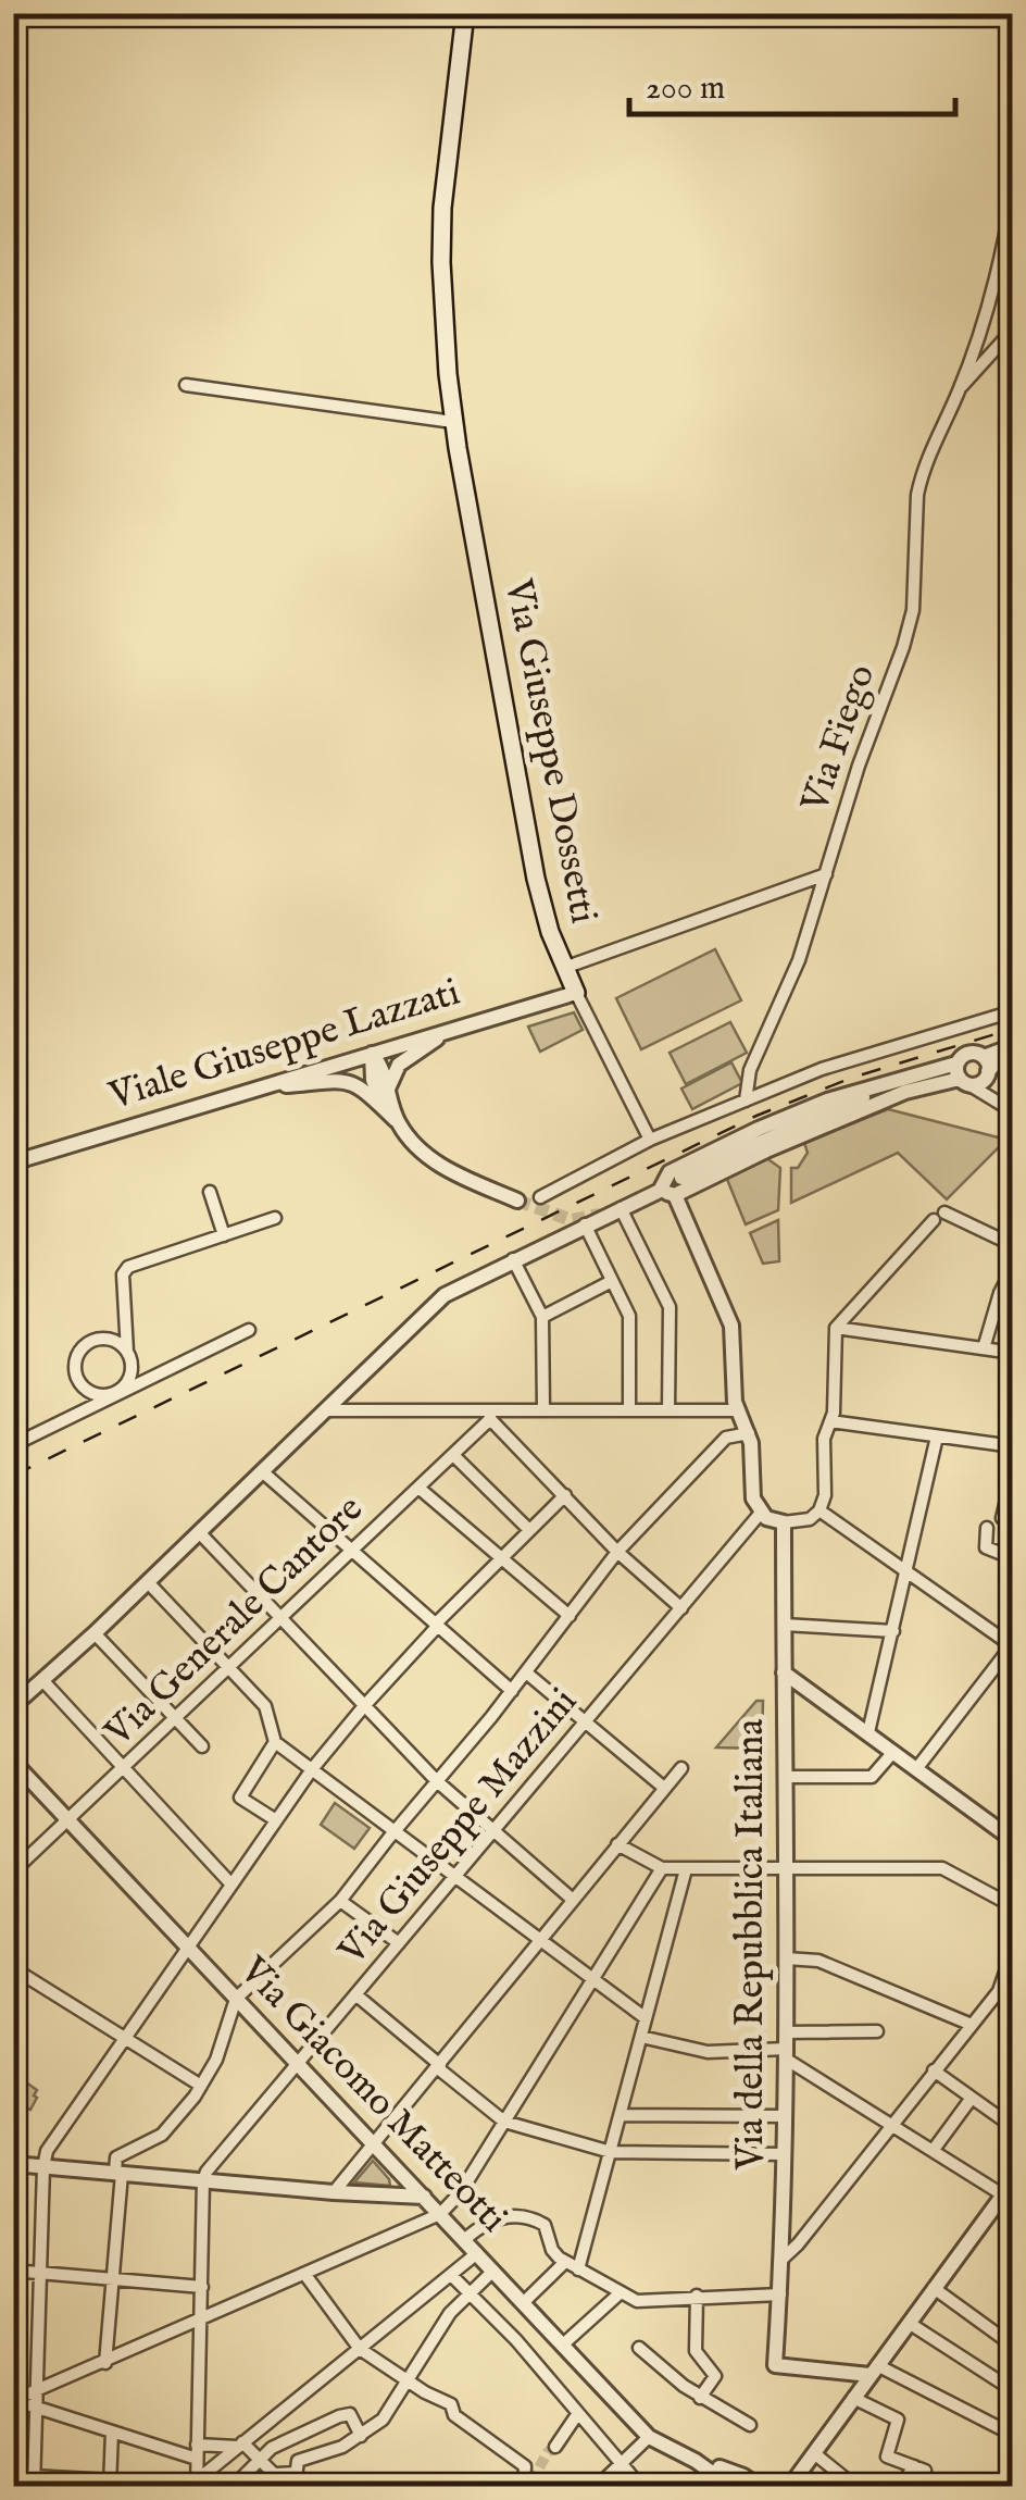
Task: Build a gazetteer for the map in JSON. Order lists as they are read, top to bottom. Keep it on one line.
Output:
{"streets":{"main road":["Via Giuseppe Dossetti"],"street":["Via Fiego","Viale Giuseppe Lazzati","Via Generale Cantore","Via Giuseppe Mazzini","Via della Repubblica Italiana","Via Giacomo Matteotti"]},"crossings":[["Via Giuseppe Dossetti","Viale Giuseppe Lazzati"],["Via Generale Cantore","Via Giacomo Matteotti"],["Via Giuseppe Mazzini","Via Giacomo Matteotti"]],"scale_bar":"200 m"}
